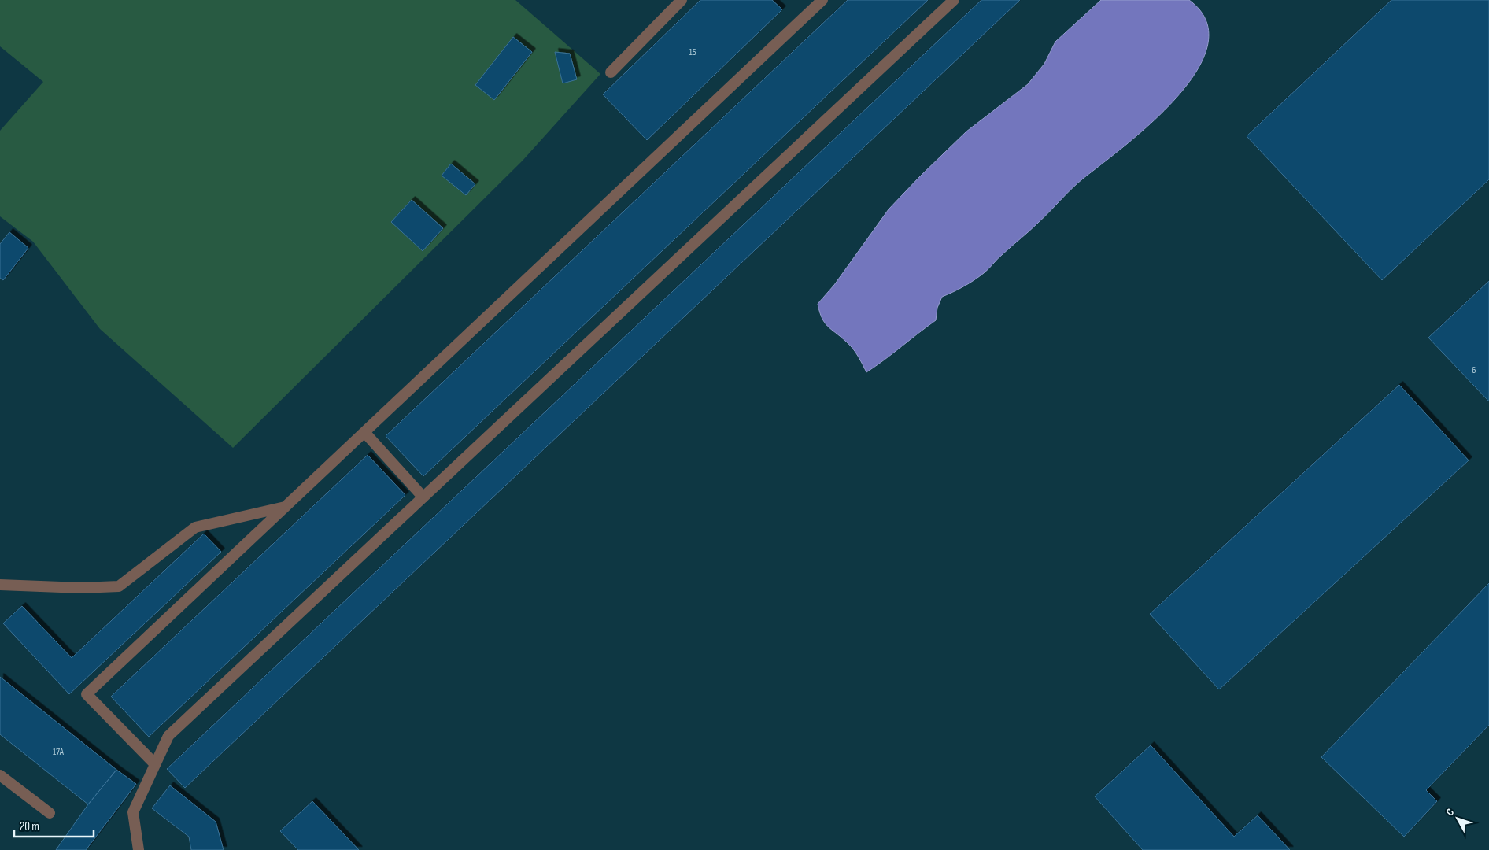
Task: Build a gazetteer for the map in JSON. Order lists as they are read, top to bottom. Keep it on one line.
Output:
{"house_numbers":["15","6","17А"],"scale_bar":"20 m","north":"top left"}
